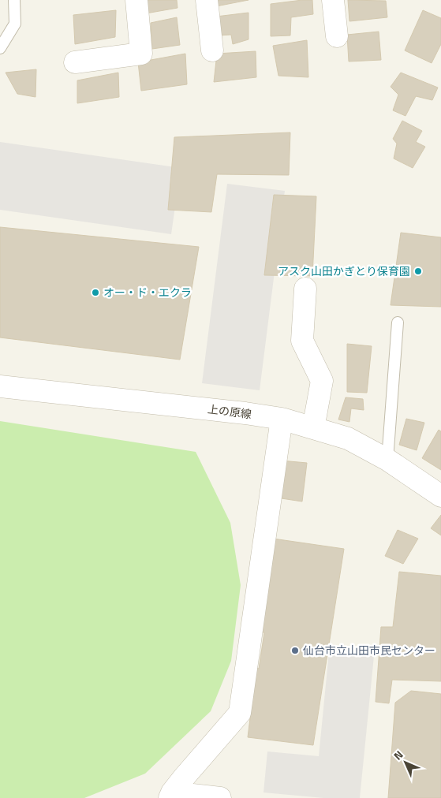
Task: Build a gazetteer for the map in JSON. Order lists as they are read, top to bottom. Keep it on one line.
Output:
{"streets":{"street":["上の原線"]},"places":["アスク山田かぎとり保育園","オー・ド・エクラ","仙台市立山田市民センター"],"north":"top left"}
